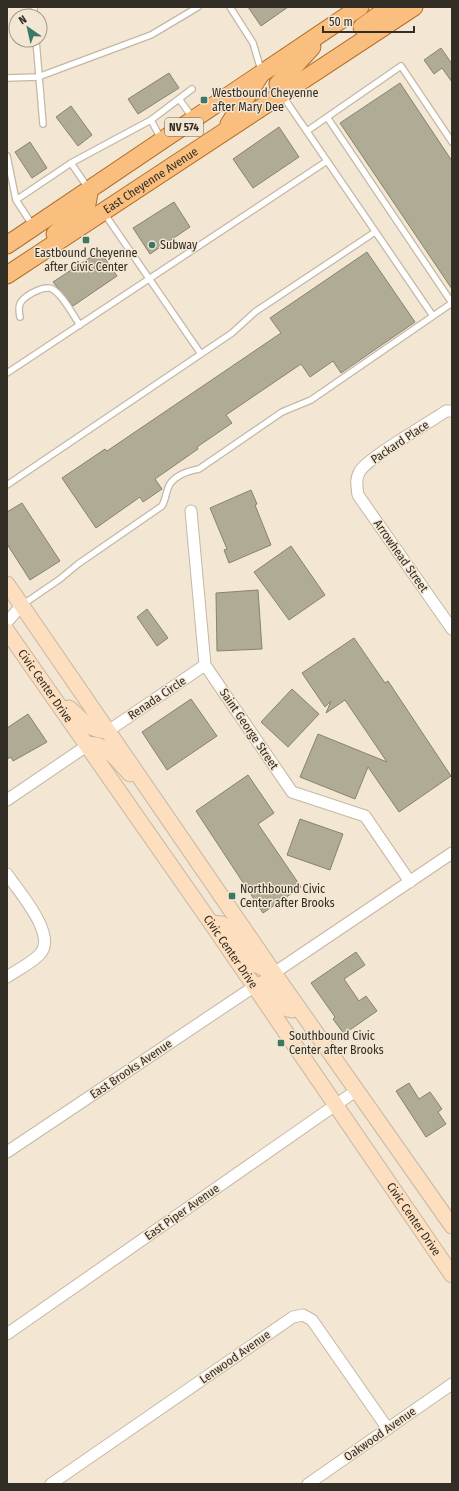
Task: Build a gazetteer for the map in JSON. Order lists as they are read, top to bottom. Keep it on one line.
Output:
{"streets":{"main road":["NV 574","East Cheyenne Avenue","Civic Center Drive"],"street":["Packard Place","Arrowhead Street","Renada Circle","Saint George Street","East Brooks Avenue","East Piper Avenue","Lenwood Avenue","Oakwood Avenue"]},"crossings":[["Packard Place","Arrowhead Street"],["Civic Center Drive","Renada Circle"],["Civic Center Drive","East Brooks Avenue"],["Civic Center Drive","East Piper Avenue"],["Renada Circle","Saint George Street"],["Lenwood Avenue","Oakwood Avenue"]],"places":{"transit":["Westbound Cheyenne after Mary Dee","Eastbound Cheyenne after Civic Center","Northbound Civic Center after Brooks","Southbound Civic Center after Brooks"],"other":["Subway"]},"scale_bar":"50 m","north":"top left"}
